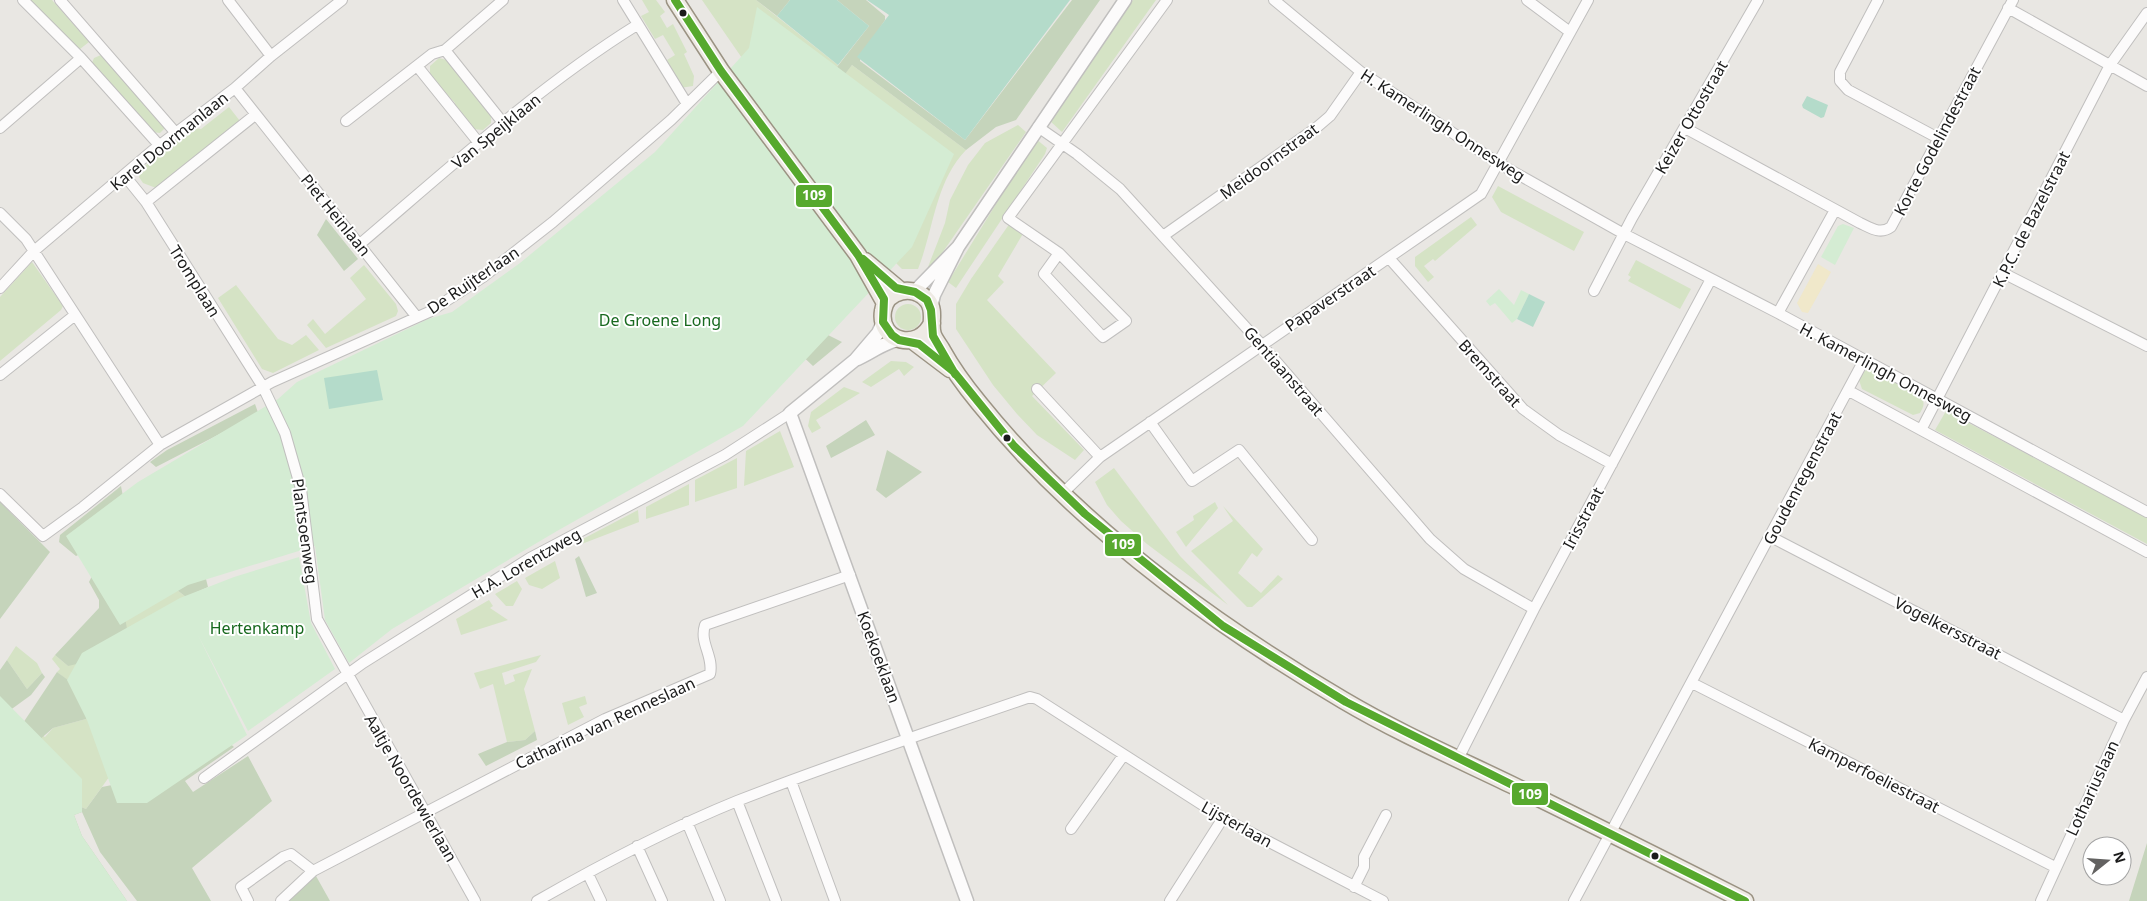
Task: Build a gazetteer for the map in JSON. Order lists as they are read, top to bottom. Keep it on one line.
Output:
{"streets":{"street":["Keizer Ottostraat","H. Kamerlingh Onnesweg","Van Speijklaan","Karel Doormanlaan","Korte Godelindestraat","Meidoornstraat","Piet Heinlaan","K.P.C. de Bazelstraat","De Ruijterlaan","Tromplaan","Papaverstraat","Gentiaanstraat","Bremstraat","Goudenregenstraat","Irisstraat","Plantsoenweg","H.A. Lorentzweg","Vogelkersstraat","Koekoeklaan","Catharina van Renneslaan","Kamperfoeliestraat","Aaltje Noordewierlaan","Lothariuslaan","Lijsterlaan"]},"crossings":[["Keizer Ottostraat","H. Kamerlingh Onnesweg"],["Keizer Ottostraat","Korte Godelindestraat"],["H. Kamerlingh Onnesweg","Meidoornstraat"],["H. Kamerlingh Onnesweg","K.P.C. de Bazelstraat"],["H. Kamerlingh Onnesweg","Papaverstraat"],["H. Kamerlingh Onnesweg","Goudenregenstraat"],["H. Kamerlingh Onnesweg","Irisstraat"],["Van Speijklaan","Piet Heinlaan"],["Karel Doormanlaan","Piet Heinlaan"],["Karel Doormanlaan","Tromplaan"],["Meidoornstraat","Gentiaanstraat"],["Piet Heinlaan","De Ruijterlaan"],["De Ruijterlaan","Tromplaan"],["De Ruijterlaan","Plantsoenweg"],["Tromplaan","Plantsoenweg"],["Papaverstraat","Gentiaanstraat"],["Papaverstraat","Bremstraat"],["Gentiaanstraat","Irisstraat"],["Bremstraat","Irisstraat"],["Goudenregenstraat","Vogelkersstraat"],["Goudenregenstraat","Kamperfoeliestraat"],["Plantsoenweg","H.A. Lorentzweg"],["Plantsoenweg","Aaltje Noordewierlaan"],["H.A. Lorentzweg","Koekoeklaan"],["H.A. Lorentzweg","Aaltje Noordewierlaan"],["Vogelkersstraat","Lothariuslaan"],["Koekoeklaan","Catharina van Renneslaan"],["Koekoeklaan","Lijsterlaan"],["Catharina van Renneslaan","Aaltje Noordewierlaan"],["Kamperfoeliestraat","Lothariuslaan"]],"parks":["De Groene Long","Hertenkamp"],"lines":["transit line 109"],"north":"right"}
